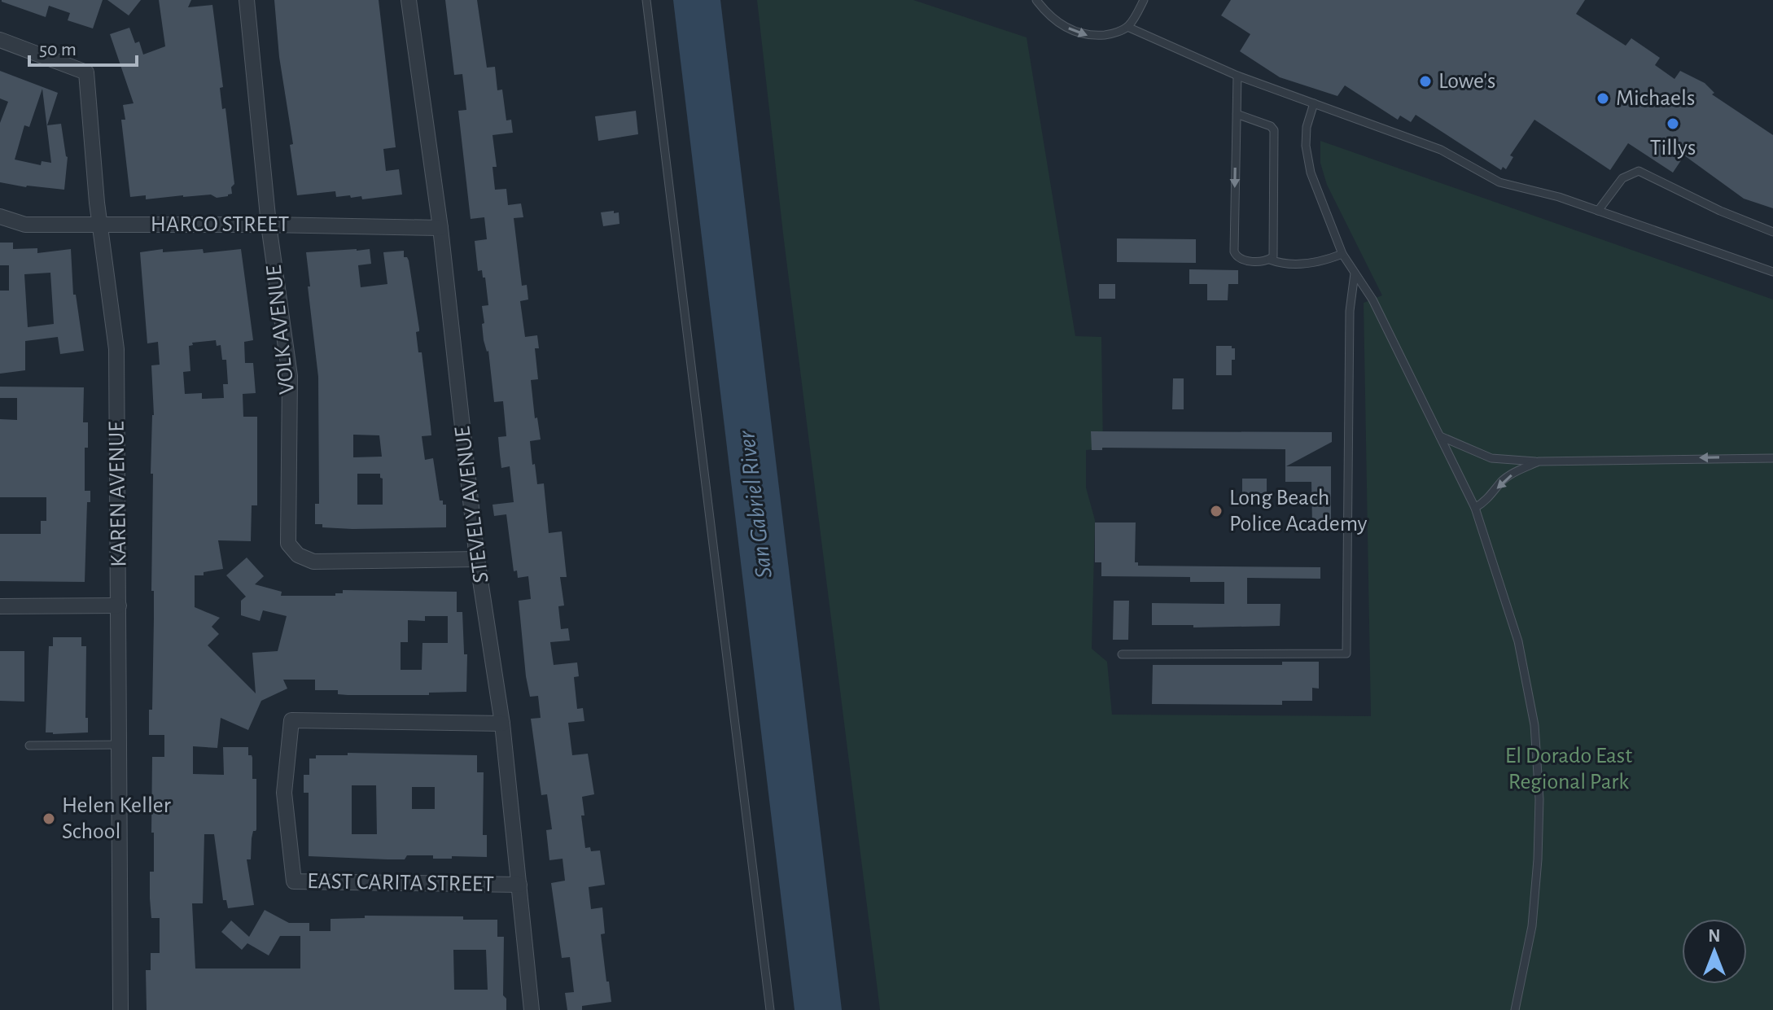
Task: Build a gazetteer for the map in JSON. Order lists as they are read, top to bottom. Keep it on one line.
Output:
{"streets":{"street":["HARCO STREET","VOLK AVENUE","KAREN AVENUE","STEVELY AVENUE","EAST CARITA STREET"]},"crossings":[["HARCO STREET","VOLK AVENUE"],["HARCO STREET","KAREN AVENUE"],["HARCO STREET","STEVELY AVENUE"],["VOLK AVENUE","STEVELY AVENUE"],["STEVELY AVENUE","EAST CARITA STREET"]],"water":["San Gabriel River"],"parks":["El Dorado East Regional Park"],"places":["Lowe's","Michaels","Tillys","Long Beach Police Academy","Helen Keller School"],"scale_bar":"50 m","north":"top"}
